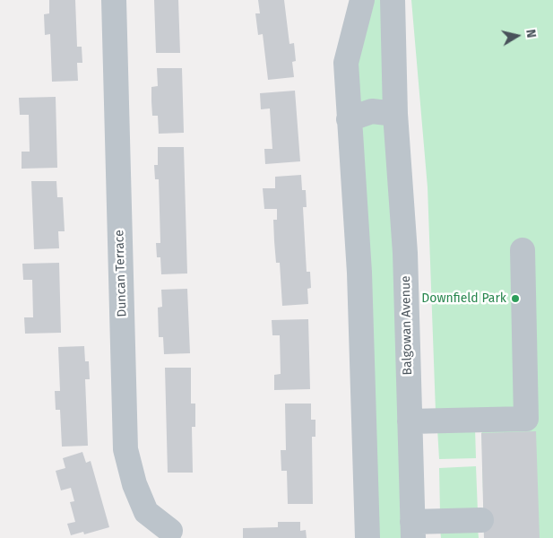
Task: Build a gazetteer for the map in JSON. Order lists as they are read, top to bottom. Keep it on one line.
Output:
{"streets":{"street":["Duncan Terrace","Balgowan Avenue"]},"places":["Downfield Park"],"north":"right"}
